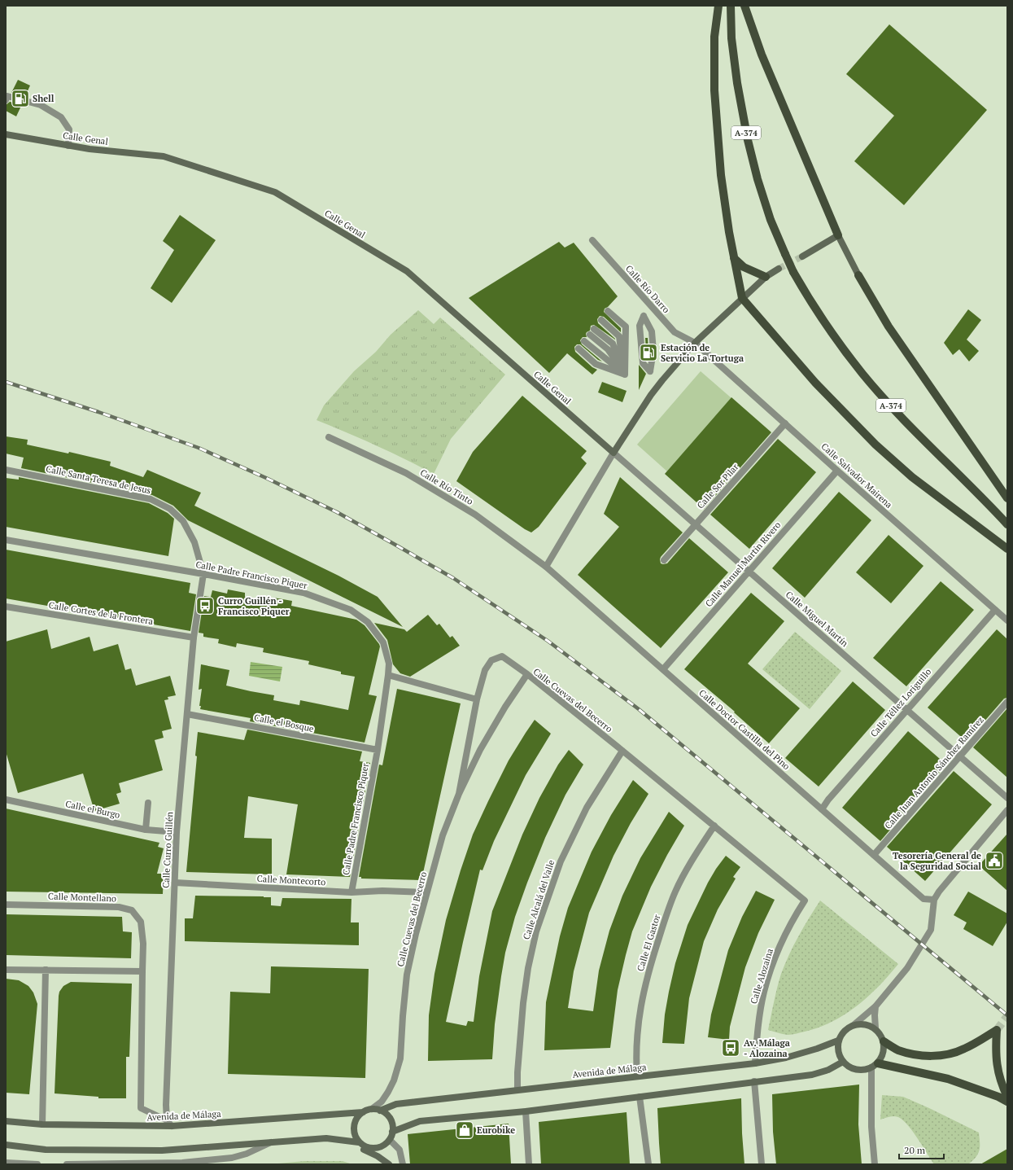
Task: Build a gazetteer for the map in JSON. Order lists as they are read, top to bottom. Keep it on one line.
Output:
{"streets":{"main road":["A-374","Calle Genal","Avenida de Málaga"],"street":["Calle Río Darro","Calle Salvador Mairena","Calle Santa Teresa de Jesus","Calle Sor Pilar","Calle Río Tinto","Calle Manuel Martín Rivero","Calle Padre Francisco Piquer","Calle Cortes de la Frontera","Calle Miguel Martín","Calle Cuevas del Becerro","Calle Téllez Loriguillo","Calle el Bosque","Calle Doctor Castilla del Pino","Calle Juan Antonio Sánchez Ramírez","Calle el Burgo","Calle Curro Guillén","Calle Montecorto","Calle Montellano","Calle Alcalá del Valle","Calle El Gastor","Calle Alozaina"]},"crossings":[["Calle Genal","Calle Miguel Martín"],["Calle Río Darro","Calle Salvador Mairena"],["Calle Salvador Mairena","Calle Sor Pilar"],["Calle Salvador Mairena","Calle Manuel Martín Rivero"],["Calle Salvador Mairena","Calle Téllez Loriguillo"],["Calle Santa Teresa de Jesus","Calle Padre Francisco Piquer"],["Calle Santa Teresa de Jesus","Calle Curro Guillén"],["Calle Sor Pilar","Calle Miguel Martín"],["Calle Río Tinto","Calle Doctor Castilla del Pino"],["Calle Manuel Martín Rivero","Calle Miguel Martín"],["Calle Manuel Martín Rivero","Calle Doctor Castilla del Pino"],["Calle Padre Francisco Piquer","Calle el Bosque"],["Calle Padre Francisco Piquer","Calle Curro Guillén"],["Calle Padre Francisco Piquer","Calle Montecorto"],["Calle Cortes de la Frontera","Calle Curro Guillén"],["Calle Miguel Martín","Calle Téllez Loriguillo"],["Calle Miguel Martín","Calle Juan Antonio Sánchez Ramírez"],["Calle Cuevas del Becerro","Calle Montecorto"],["Calle Cuevas del Becerro","Calle Alcalá del Valle"],["Calle Cuevas del Becerro","Calle El Gastor"],["Calle Cuevas del Becerro","Calle Alozaina"],["Calle Cuevas del Becerro","Avenida de Málaga"],["Calle Téllez Loriguillo","Calle Doctor Castilla del Pino"],["Calle el Bosque","Calle Curro Guillén"],["Calle Doctor Castilla del Pino","Calle Juan Antonio Sánchez Ramírez"],["Calle el Burgo","Calle Curro Guillén"],["Calle Curro Guillén","Calle Montecorto"],["Calle Curro Guillén","Calle Montellano"],["Calle Alcalá del Valle","Avenida de Málaga"],["Calle El Gastor","Avenida de Málaga"],["Calle Alozaina","Avenida de Málaga"]],"places":{"fuel station":["Shell","Estación de Servicio La Tortuga"],"bus stop":["Curro Guillén - Francisco Piquer","Av. Málaga - Alozaina"],"public building":["Tesorería General de la Seguridad Social"],"shop":["Eurobike"]},"scale_bar":"20 m"}
